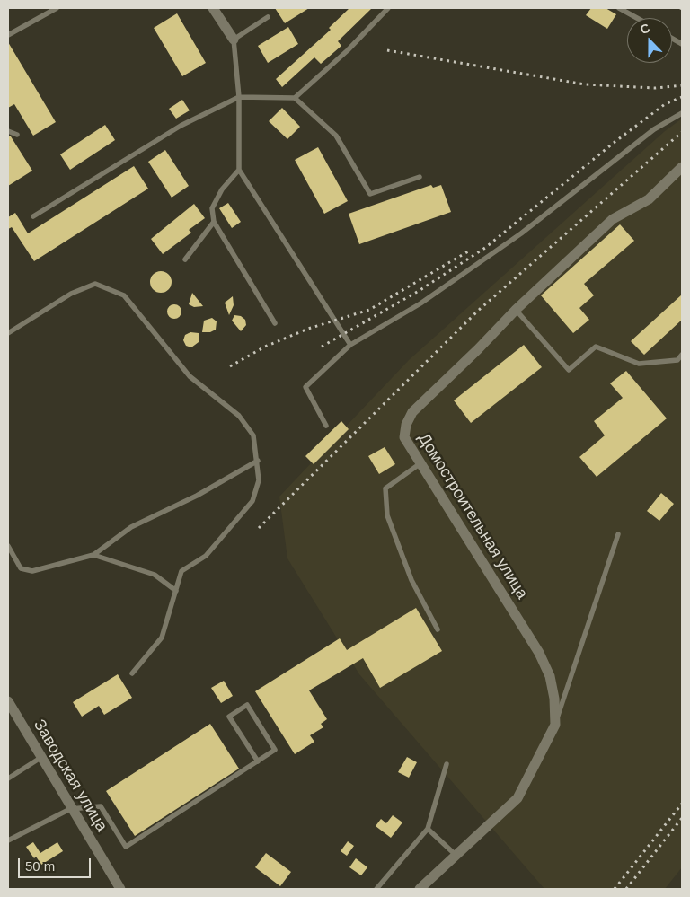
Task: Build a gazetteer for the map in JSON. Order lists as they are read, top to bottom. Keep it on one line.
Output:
{"streets":{"street":["Домостроительная улица","Заводская улица"]},"scale_bar":"50 m","north":"top"}
